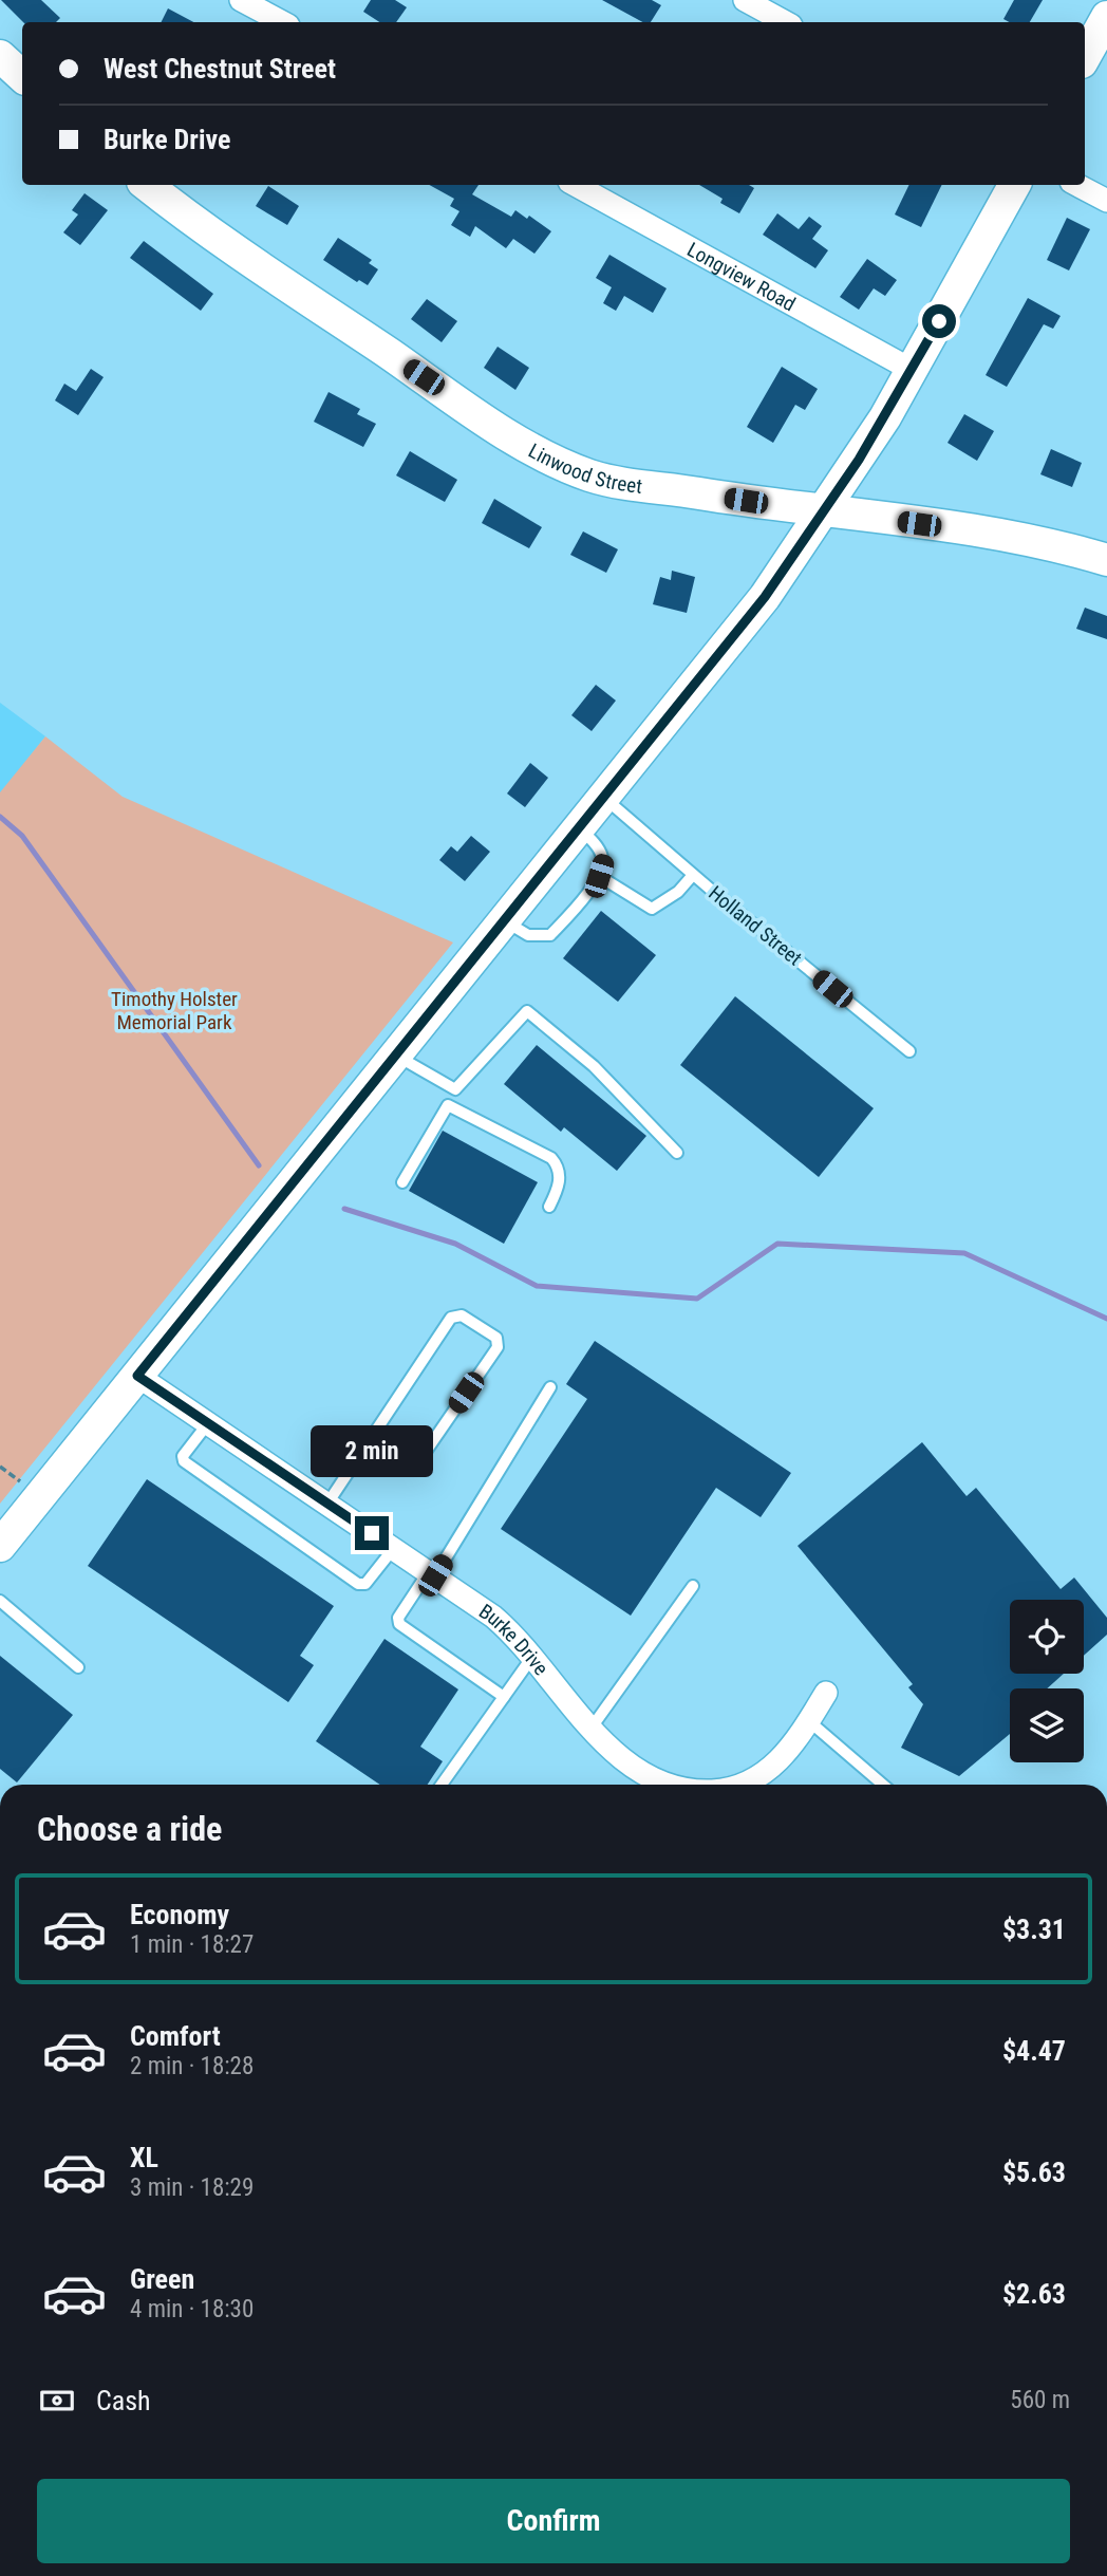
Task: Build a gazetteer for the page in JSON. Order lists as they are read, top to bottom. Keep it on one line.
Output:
{"streets":{"main road":["Linwood Street"],"street":["Longview Road","Burke Drive"],"lane":["Holland Street"]},"parks":["Timothy Holster Memorial Park"],"page":{"banner":["West Chestnut Street","Burke Drive"],"bubble":"2 min","heading":"Choose a ride","list":[{"name":"Economy","note":"1 min · 18:27","value":"$3.31"},{"name":"Comfort","note":"2 min · 18:28","value":"$4.47"},{"name":"XL","note":"3 min · 18:29","value":"$5.63"},{"name":"Green","note":"4 min · 18:30","value":"$2.63"}],"pay":["Cash","560 m"],"buttons":"Confirm"}}
